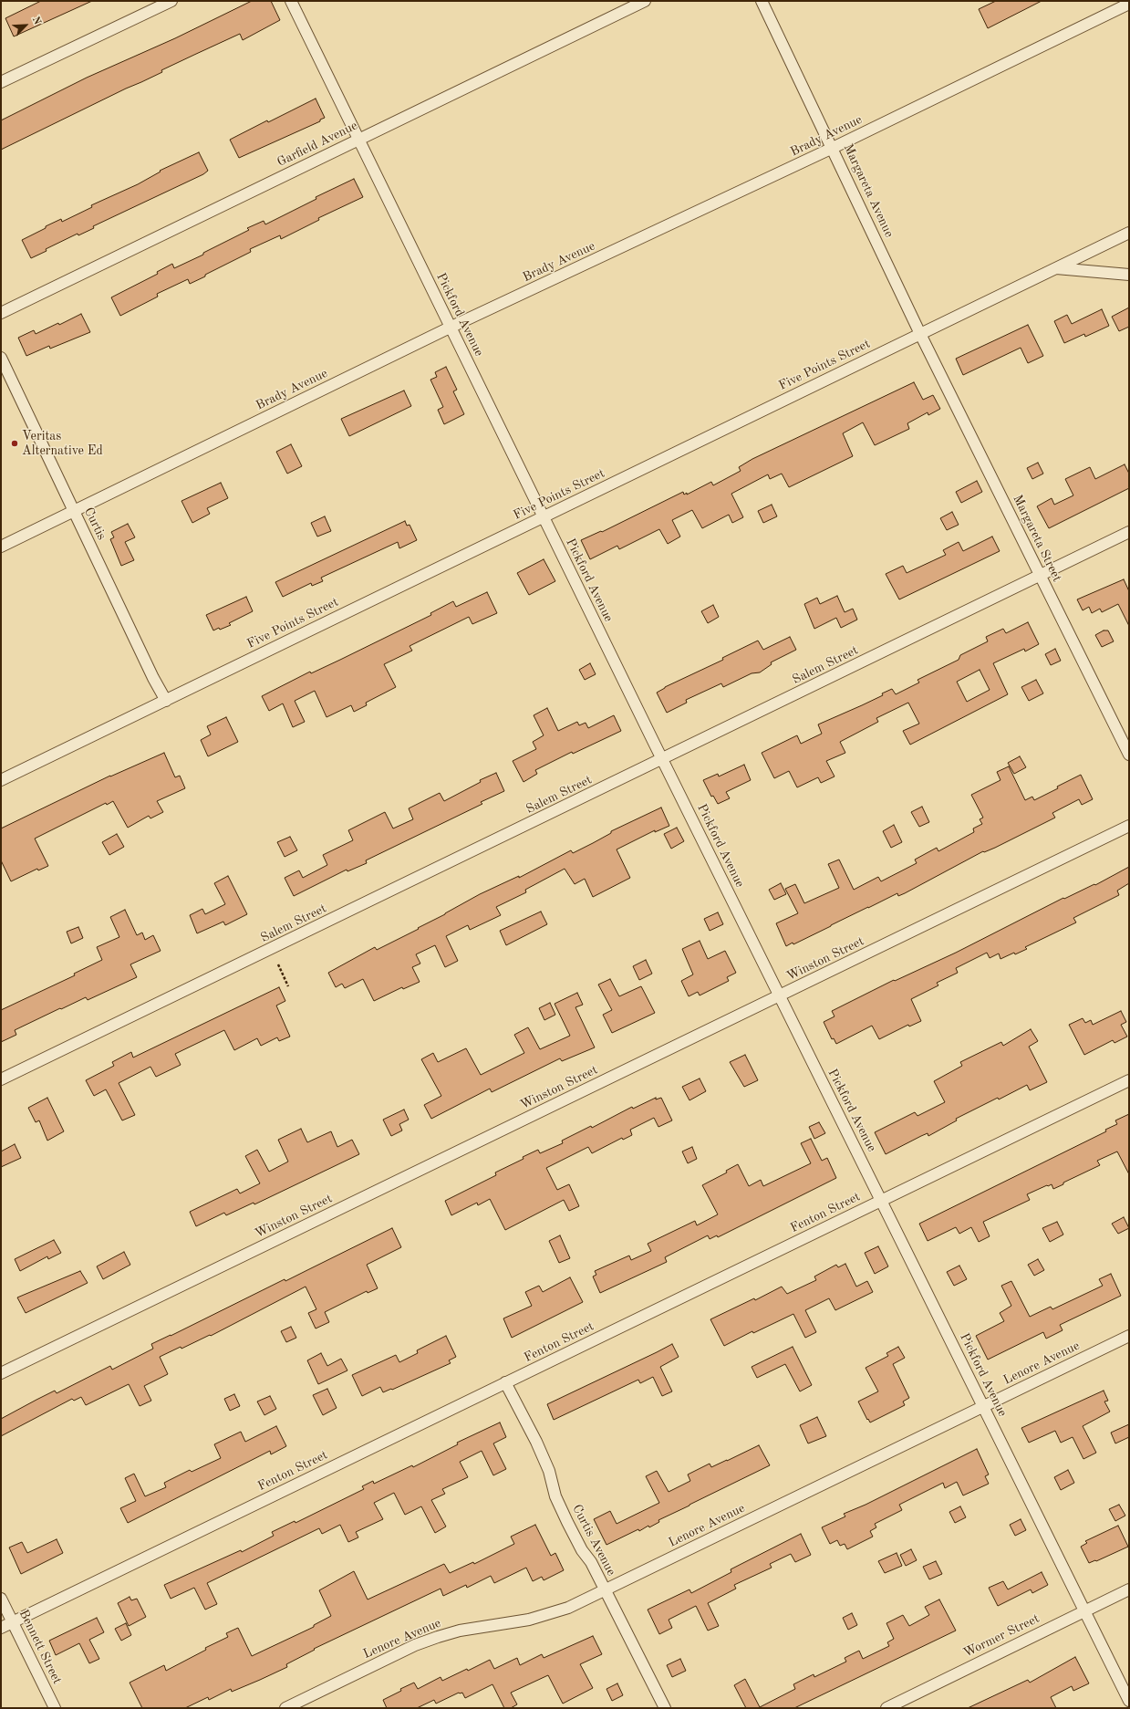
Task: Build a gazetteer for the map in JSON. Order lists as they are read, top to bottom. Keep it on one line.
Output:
{"streets":{"street":["Brady Avenue","Garfield Avenue","Margareta Avenue","Pickford Avenue","Five Points Street","Curtis","Margareta Street","Salem Street","Winston Street","Fenton Street","Lenore Avenue","Curtis Avenue","Wormer Street","Bennett Street"]},"crossings":[["Brady Avenue","Margareta Avenue"],["Brady Avenue","Pickford Avenue"],["Brady Avenue","Curtis"],["Garfield Avenue","Pickford Avenue"],["Margareta Avenue","Five Points Street"],["Margareta Avenue","Margareta Street"],["Pickford Avenue","Five Points Street"],["Pickford Avenue","Salem Street"],["Pickford Avenue","Winston Street"],["Pickford Avenue","Fenton Street"],["Pickford Avenue","Lenore Avenue"],["Pickford Avenue","Wormer Street"],["Five Points Street","Curtis"],["Five Points Street","Margareta Street"],["Margareta Street","Salem Street"],["Fenton Street","Curtis Avenue"],["Fenton Street","Bennett Street"],["Lenore Avenue","Curtis Avenue"]],"places":["Veritas Alternative Ed"],"north":"top right"}
